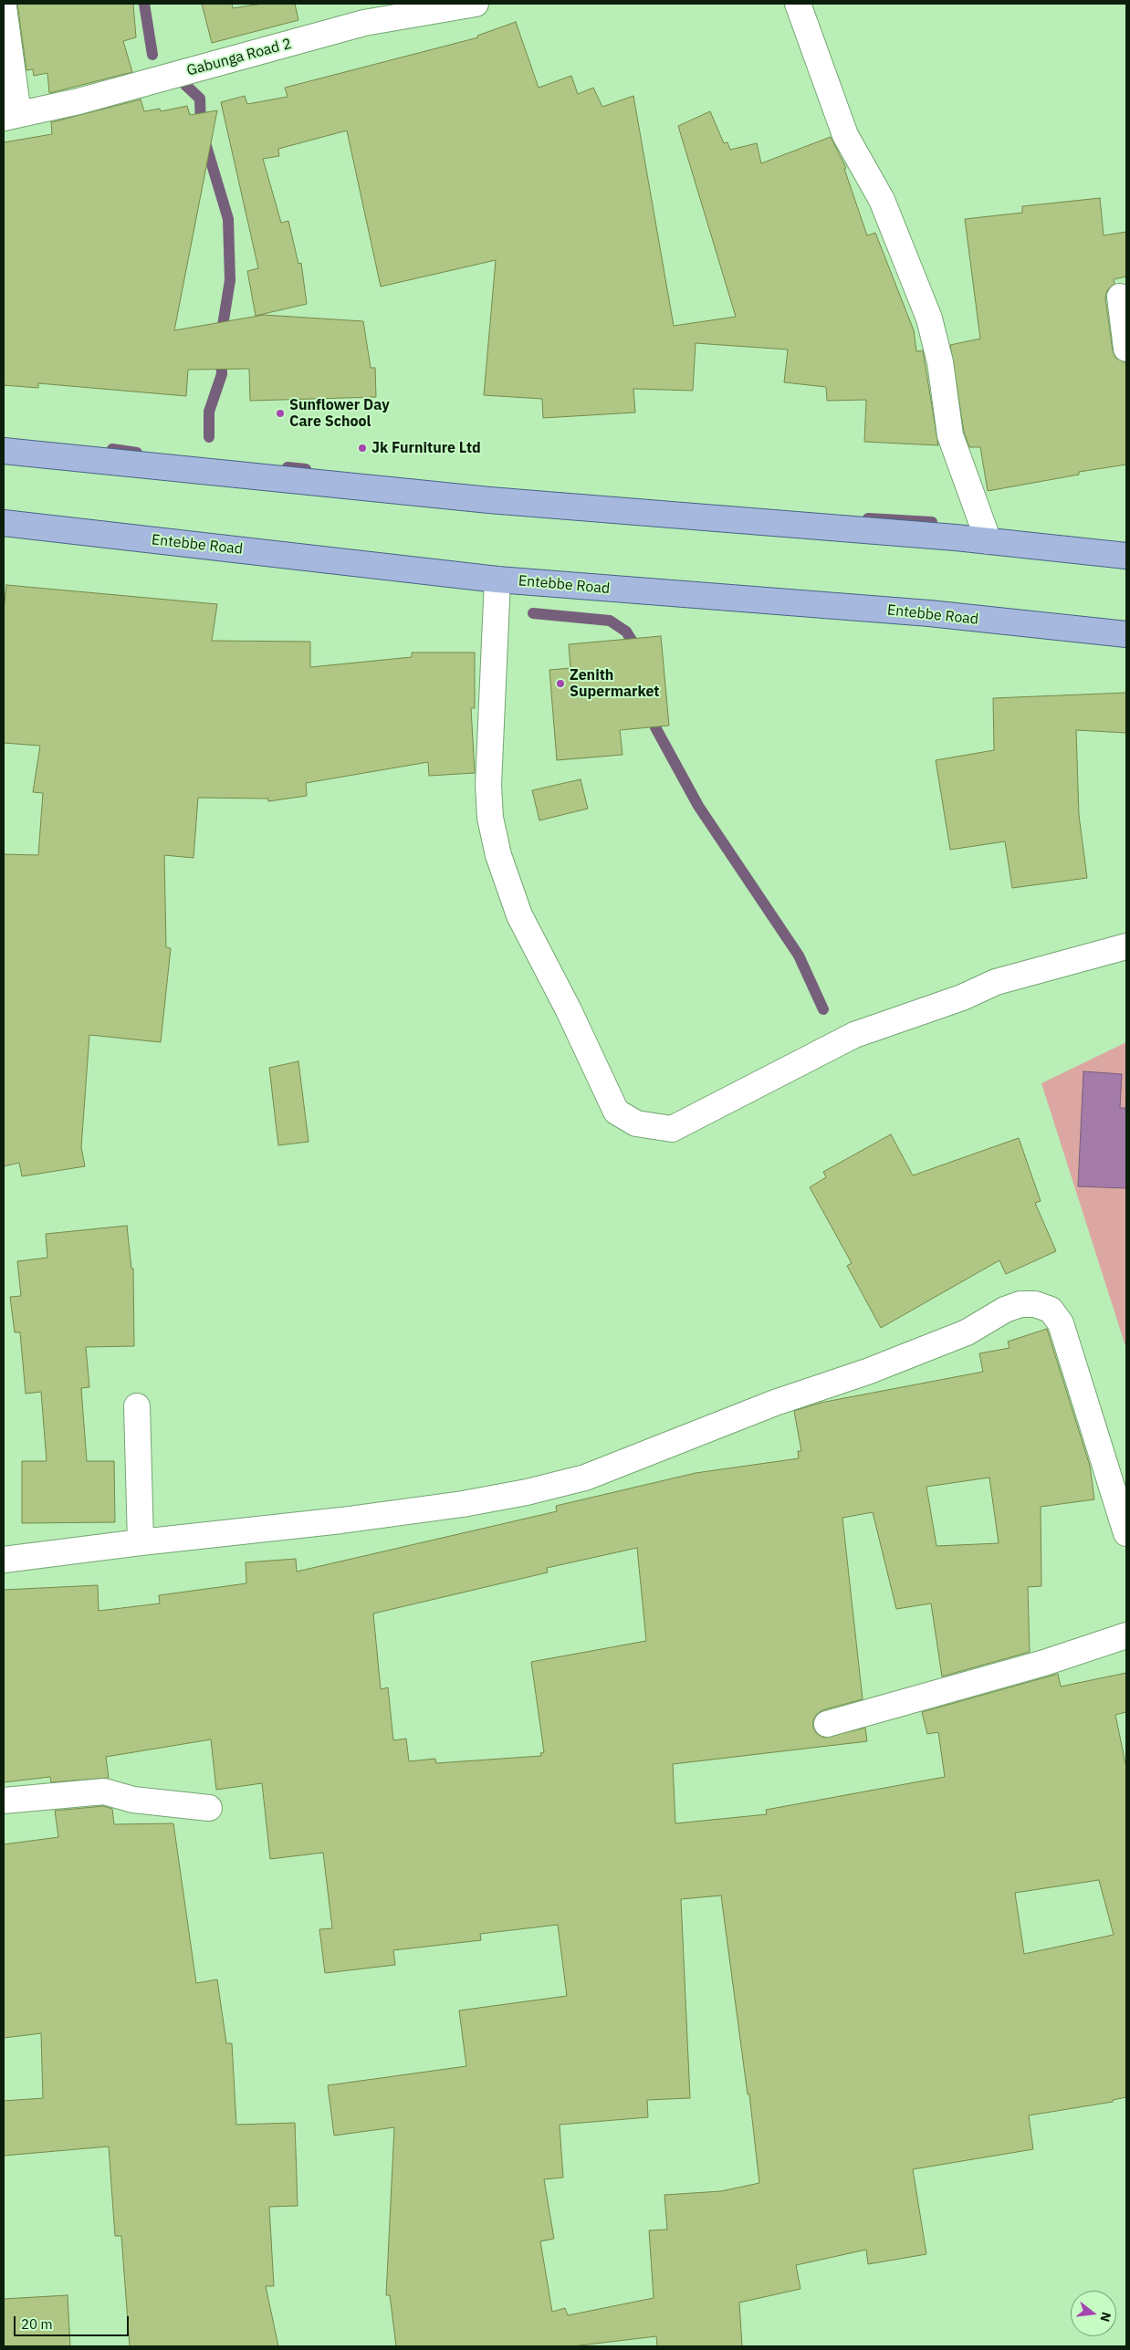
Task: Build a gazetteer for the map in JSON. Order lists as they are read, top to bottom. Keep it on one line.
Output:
{"streets":{"main road":["Entebbe Road"],"street":["Gabunga Road 2"]},"places":["Sunflower Day Care School","Jk Furniture Ltd","Zenith Supermarket"],"scale_bar":"20 m","north":"right"}
